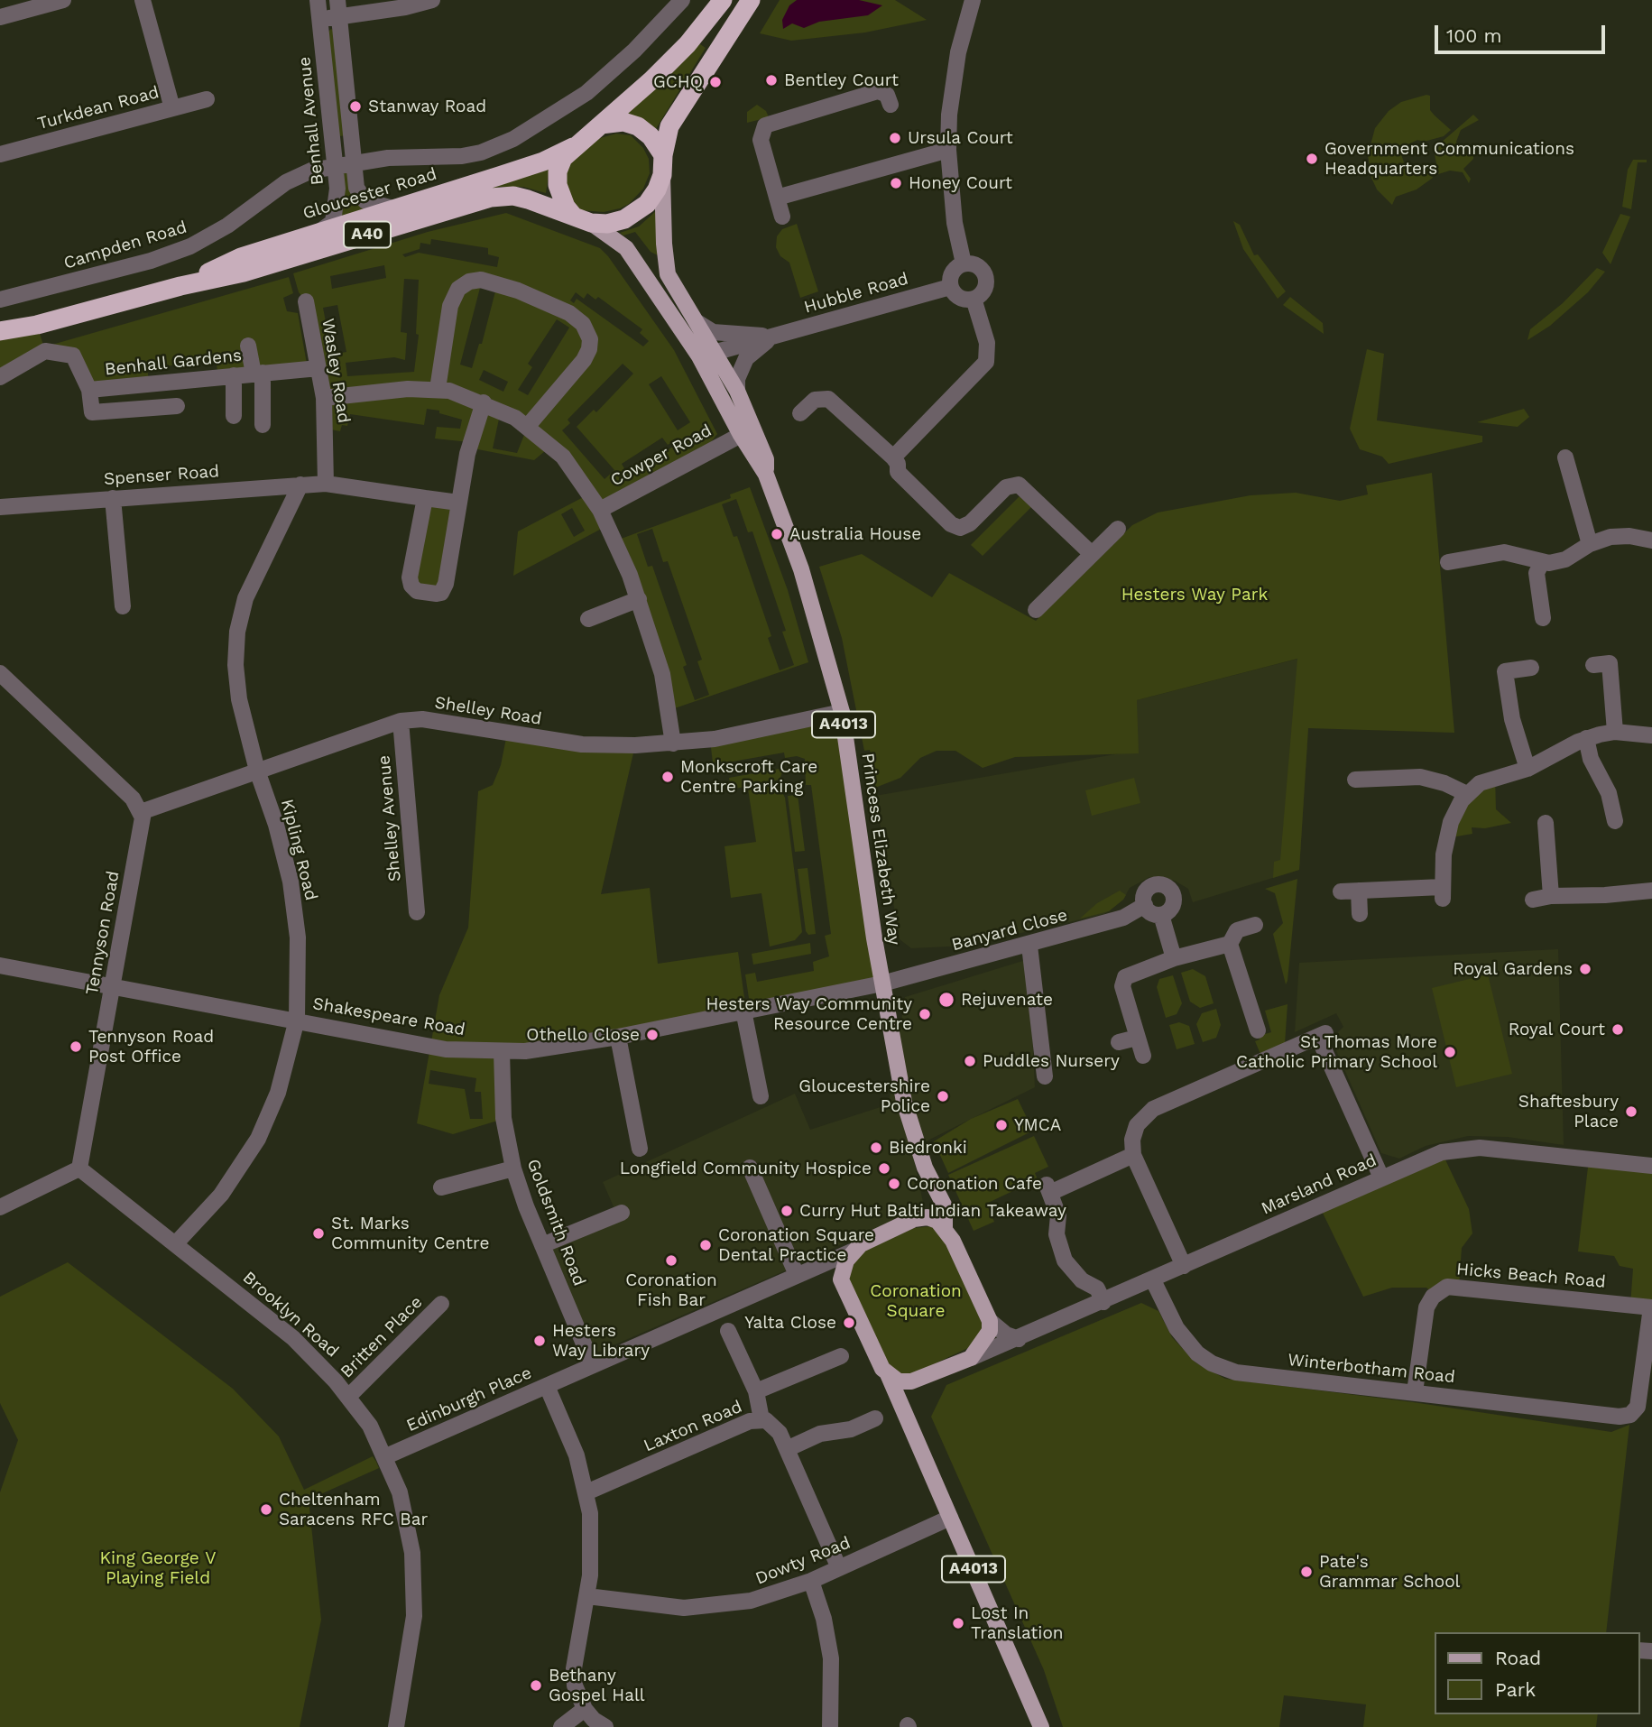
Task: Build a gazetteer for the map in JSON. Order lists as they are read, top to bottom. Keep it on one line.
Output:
{"streets":{"highway":["Gloucester Road","A40"],"main road":["A4013","Princess Elizabeth Way"],"street":["Turkdean Road","Benhall Avenue","Campden Road","Hubble Road","Benhall Gardens","Wasley Road","Cowper Road","Spenser Road","Shelley Road","Shelley Avenue","Kipling Road","Banyard Close","Tennyson Road","Shakespeare Road","Marsland Road","Goldsmith Road","Hicks Beach Road","Brooklyn Road","Britten Place","Winterbotham Road","Edinburgh Place","Laxton Road","Dowty Road"]},"crossings":[["Benhall Avenue","Gloucester Road"],["Benhall Avenue","Campden Road"],["Gloucester Road","Princess Elizabeth Way"],["Hubble Road","Princess Elizabeth Way"],["Benhall Gardens","Wasley Road"],["Wasley Road","Spenser Road"],["Cowper Road","Princess Elizabeth Way"],["Spenser Road","Kipling Road"],["Shelley Road","Shelley Avenue"],["Shelley Road","Princess Elizabeth Way"],["Shelley Road","Kipling Road"],["Shelley Road","Tennyson Road"],["A4013","Princess Elizabeth Way"],["A4013","Marsland Road"],["A4013","Edinburgh Place"],["A4013","Dowty Road"],["Princess Elizabeth Way","Banyard Close"],["Princess Elizabeth Way","Shakespeare Road"],["Princess Elizabeth Way","Marsland Road"],["Princess Elizabeth Way","Edinburgh Place"],["Kipling Road","Shakespeare Road"],["Kipling Road","Brooklyn Road"],["Banyard Close","Shakespeare Road"],["Tennyson Road","Shakespeare Road"],["Tennyson Road","Brooklyn Road"],["Shakespeare Road","Goldsmith Road"],["Marsland Road","Winterbotham Road"],["Marsland Road","Edinburgh Place"],["Goldsmith Road","Edinburgh Place"],["Hicks Beach Road","Winterbotham Road"],["Brooklyn Road","Britten Place"],["Brooklyn Road","Edinburgh Place"],["Laxton Road","Dowty Road"]],"parks":["Hesters Way Park","Coronation Square","King George V Playing Field"],"places":["Bentley Court","GCHQ","Stanway Road","Ursula Court","Government Communications Headquarters","Honey Court","Australia House","Monkscroft Care Centre Parking","Royal Gardens","Rejuvenate","Hesters Way Community Resource Centre","Royal Court","Othello Close","Tennyson Road Post Office","St Thomas More Catholic Primary School","Puddles Nursery","Gloucestershire Police","Shaftesbury Place","YMCA","Biedronki","Longfield Community Hospice","Coronation Cafe","Curry Hut Balti Indian Takeaway","St. Marks Community Centre","Coronation Square Dental Practice","Coronation Fish Bar","Yalta Close","Hesters Way Library","Cheltenham Saracens RFC Bar","Pate's Grammar School","Lost In Translation","Bethany Gospel Hall"],"legend":["Road","Park"],"scale_bar":"100 m"}
